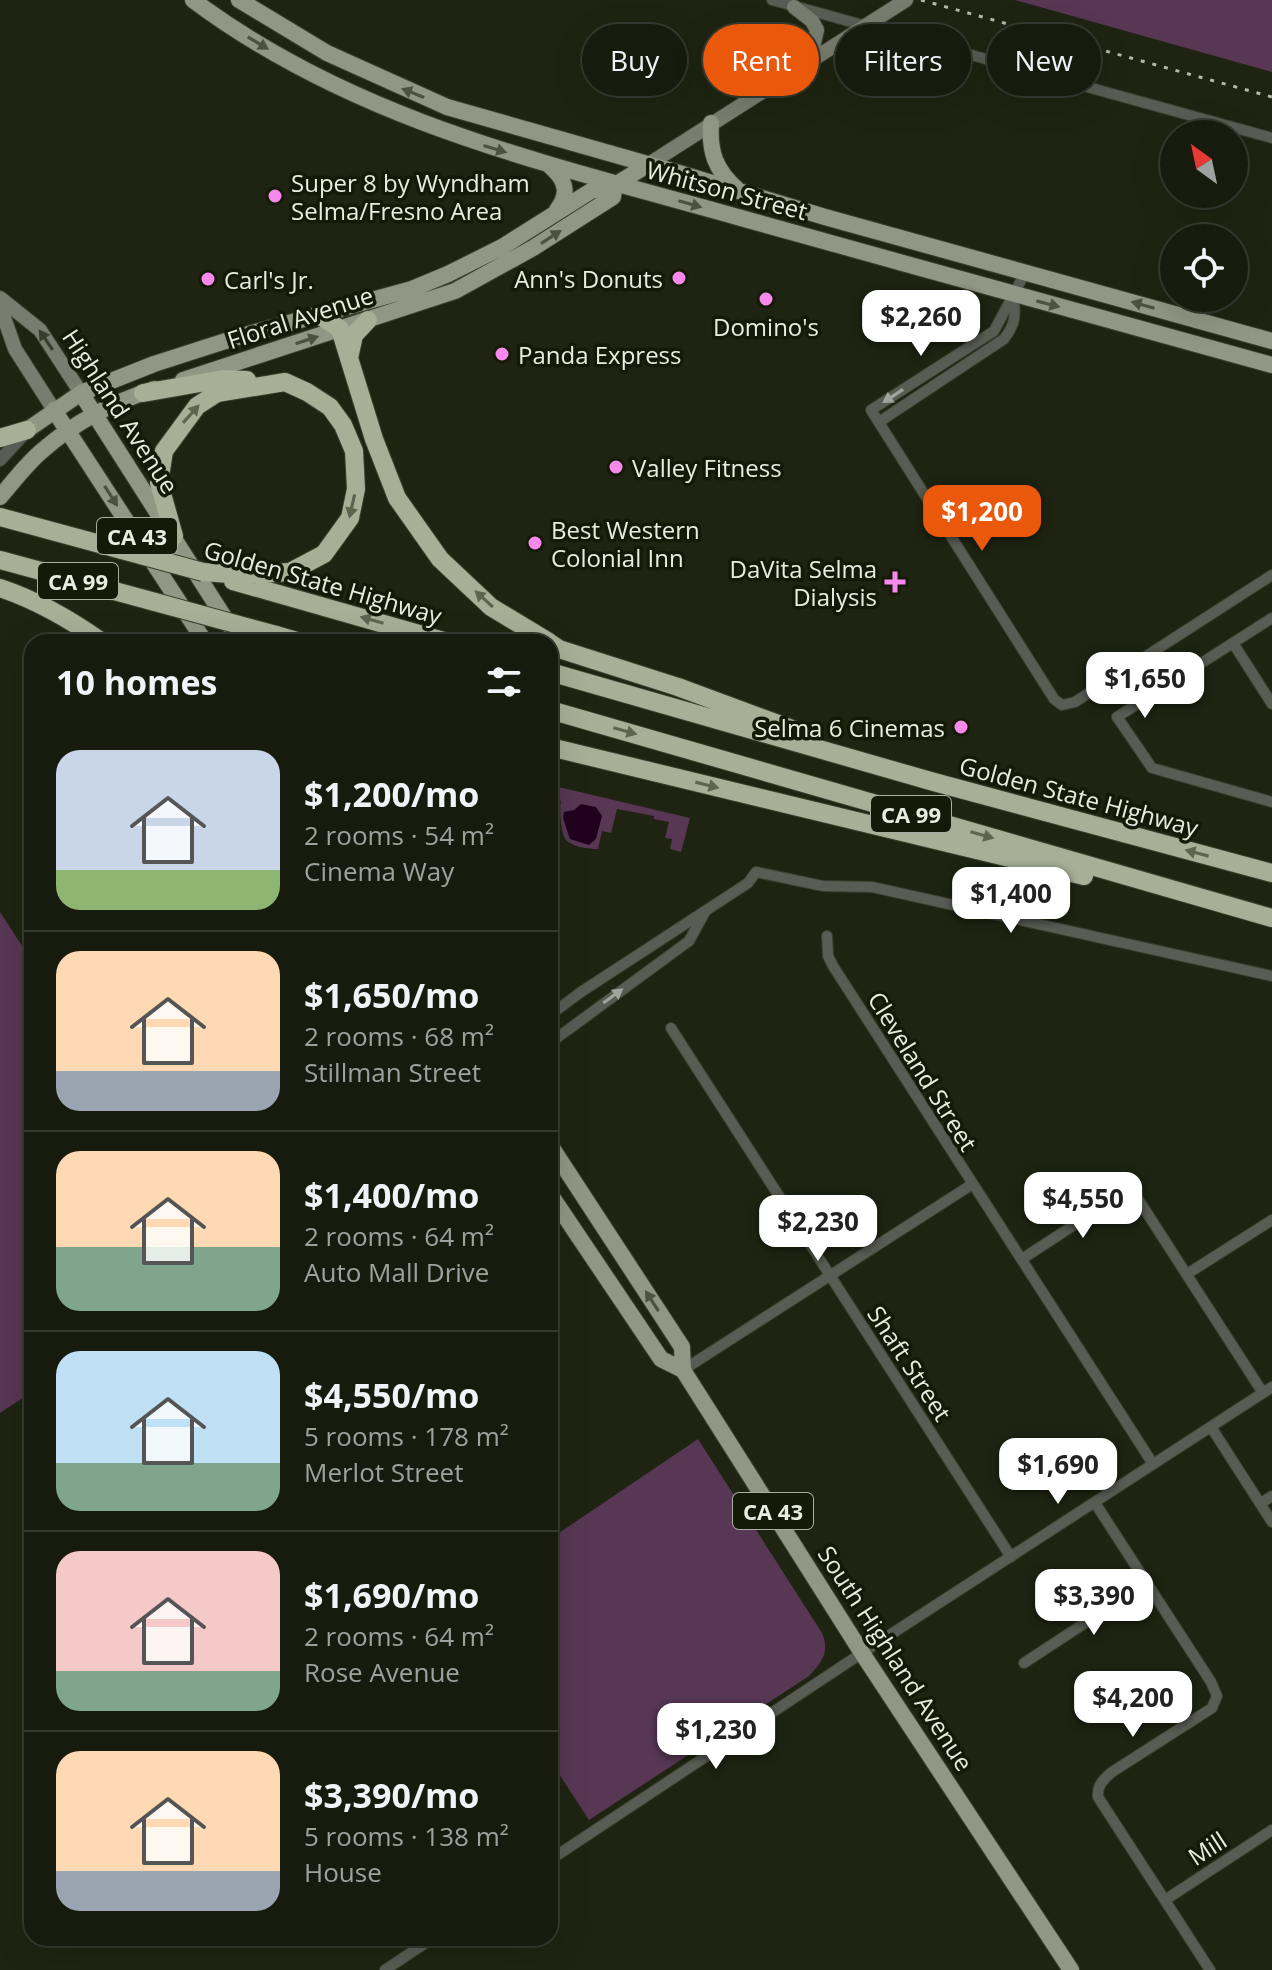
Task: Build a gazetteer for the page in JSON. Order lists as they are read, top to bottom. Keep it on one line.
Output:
{"streets":{"highway":["CA 99","Golden State Highway"],"main road":["Whitson Street","Floral Avenue","Highland Avenue","CA 43","South Highland Avenue"],"street":["Cleveland Street","Shaft Street","Mill"]},"crossings":[["Whitson Street","Floral Avenue"],["Floral Avenue","Highland Avenue"],["Floral Avenue","CA 43"]],"places":{"other":["Super 8 by Wyndham Selma/Fresno Area","Ann's Donuts","Carl's Jr.","Domino's","Panda Express","Valley Fitness","Best Western Colonial Inn","Selma 6 Cinemas"],"health":["DaVita Selma Dialysis"]},"north":"top left","page":{"chip":["Buy","Rent","Filters","New"],"price":["$2,260","$1,200","$1,650","$1,400","$4,550","$2,230","$1,690","$3,390","$4,200","$1,230"],"heading":"10 homes","list":[{"name":"$1,200/mo","note":"2 rooms · 54 m² · Cinema Way"},{"name":"$1,650/mo","note":"2 rooms · 68 m² · Stillman Street"},{"name":"$1,400/mo","note":"2 rooms · 64 m² · Auto Mall Drive"},{"name":"$4,550/mo","note":"5 rooms · 178 m² · Merlot Street"},{"name":"$1,690/mo","note":"2 rooms · 64 m² · Rose Avenue"},{"name":"$3,390/mo","note":"5 rooms · 138 m² · House"}]}}
